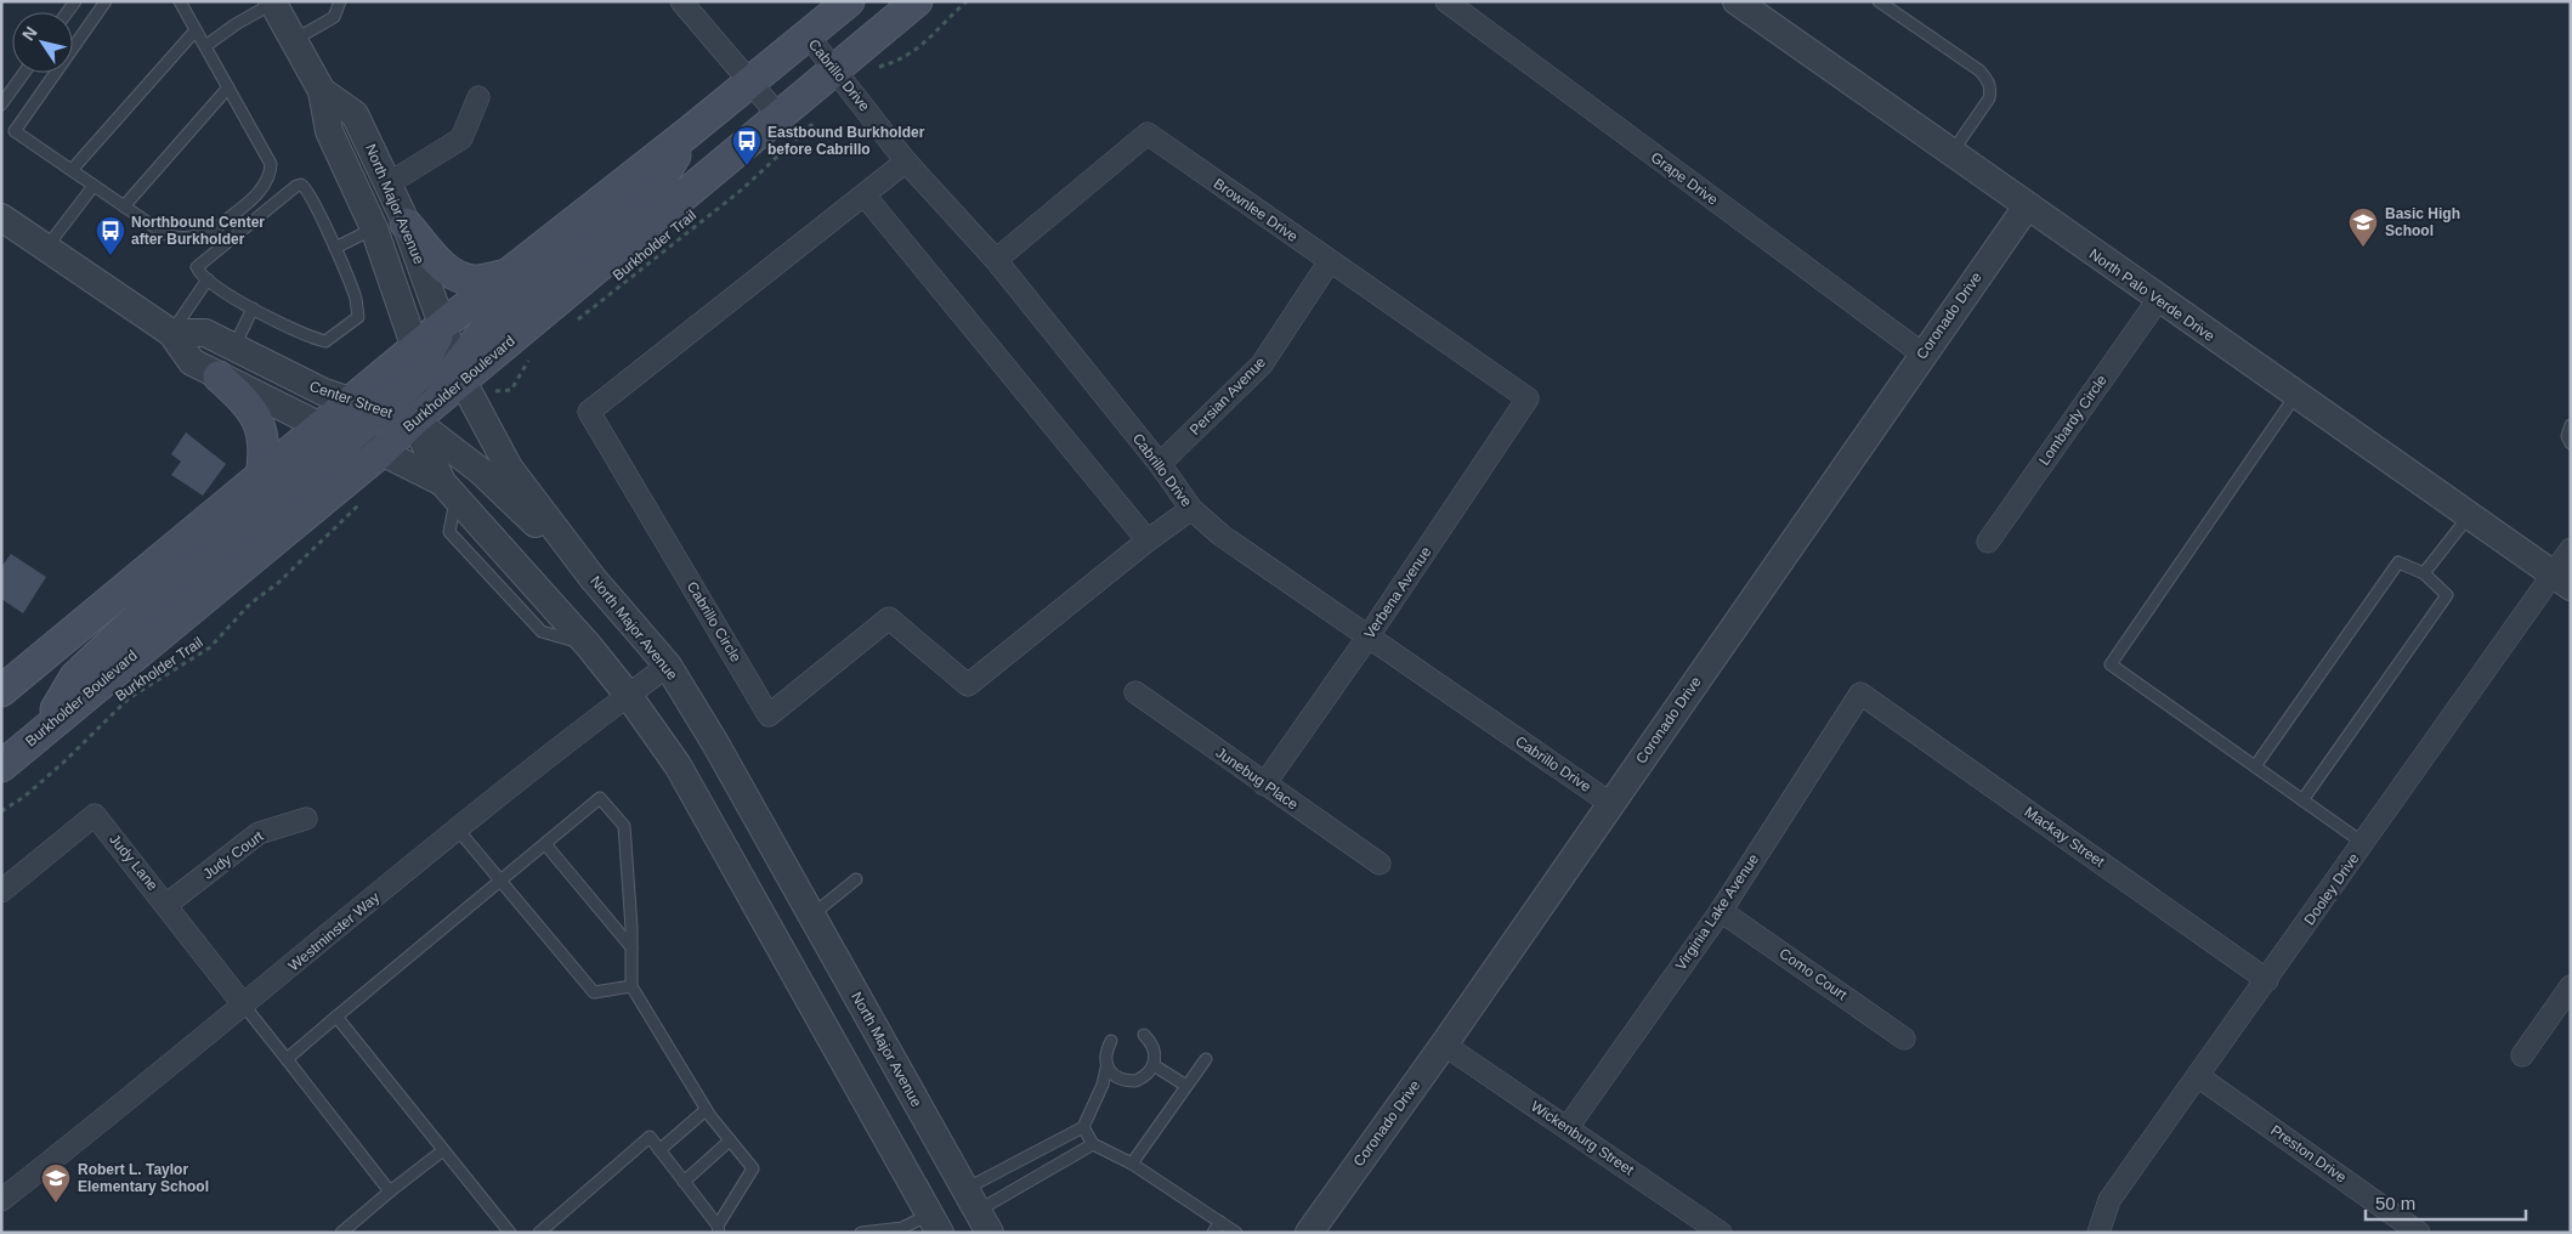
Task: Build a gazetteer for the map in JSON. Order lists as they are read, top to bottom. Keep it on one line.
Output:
{"streets":{"main road":["Burkholder Boulevard"],"street":["Cabrillo Drive","Grape Drive","North Major Avenue","Brownlee Drive","North Palo Verde Drive","Coronado Drive","Persian Avenue","Center Street","Lombardy Circle","Verbena Avenue","Cabrillo Circle","Junebug Place","Mackay Street","Judy Court","Judy Lane","Dooley Drive","Virginia Lake Avenue","Westminster Way","Como Court","Wickenburg Street","Preston Drive"],"path":["Burkholder Trail"]},"crossings":[["Cabrillo Drive","Brownlee Drive"],["Cabrillo Drive","Coronado Drive"],["Cabrillo Drive","Burkholder Boulevard"],["Cabrillo Drive","Persian Avenue"],["Cabrillo Drive","Verbena Avenue"],["Cabrillo Drive","Cabrillo Circle"],["Grape Drive","Coronado Drive"],["North Major Avenue","Burkholder Boulevard"],["North Major Avenue","Center Street"],["North Major Avenue","Westminster Way"],["Brownlee Drive","Persian Avenue"],["Brownlee Drive","Verbena Avenue"],["North Palo Verde Drive","Coronado Drive"],["North Palo Verde Drive","Lombardy Circle"],["North Palo Verde Drive","Dooley Drive"],["Coronado Drive","Wickenburg Street"],["Burkholder Boulevard","Center Street"],["Verbena Avenue","Junebug Place"],["Mackay Street","Dooley Drive"],["Mackay Street","Virginia Lake Avenue"],["Judy Court","Judy Lane"],["Judy Lane","Westminster Way"],["Dooley Drive","Preston Drive"],["Virginia Lake Avenue","Como Court"],["Virginia Lake Avenue","Wickenburg Street"]],"places":{"bus stop":["Eastbound Burkholder before Cabrillo","Northbound Center after Burkholder"],"school or university":["Basic High School","Robert L. Taylor Elementary School"]},"scale_bar":"50 m","north":"top left"}
